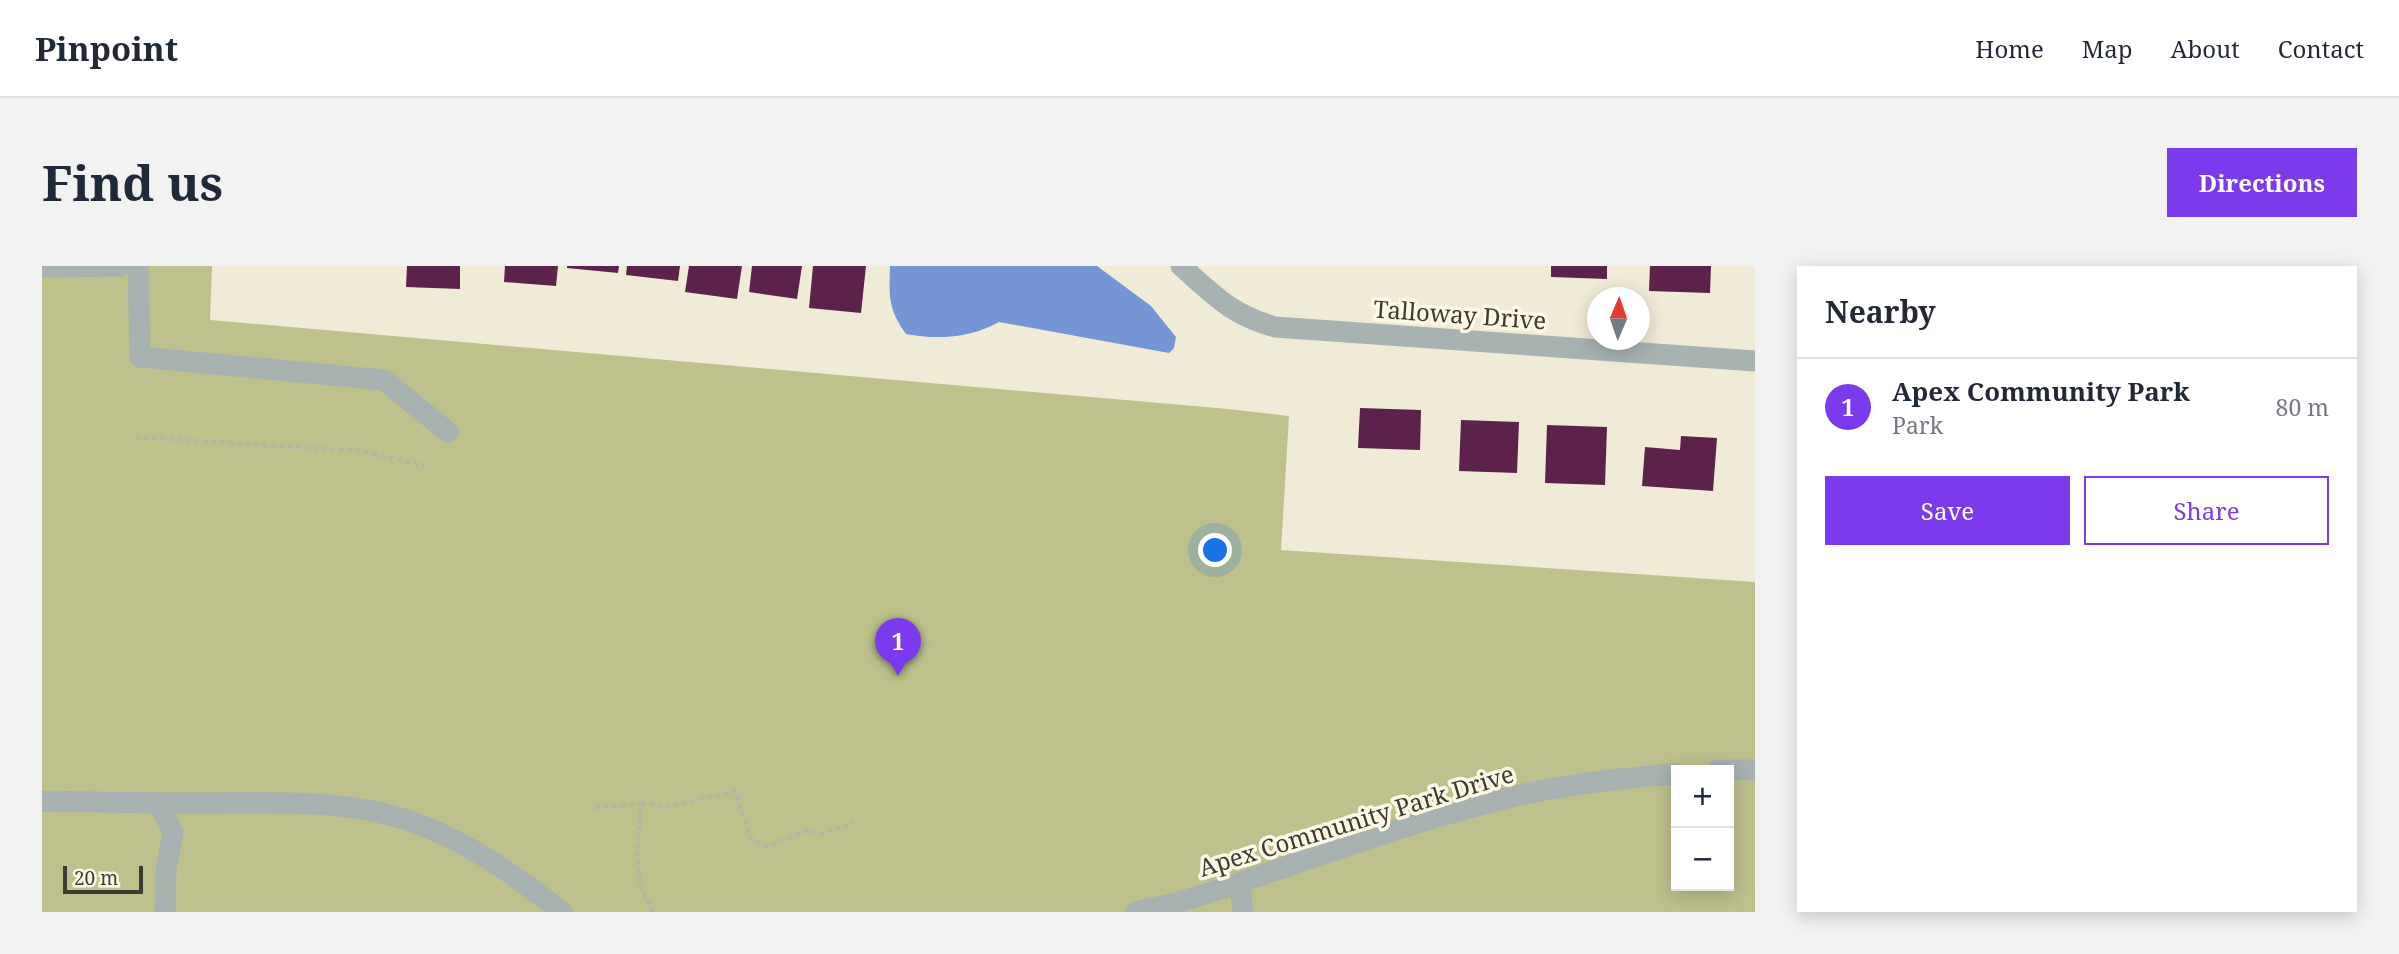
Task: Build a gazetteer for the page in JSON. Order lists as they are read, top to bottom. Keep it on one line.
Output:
{"streets":{"street":["Talloway Drive","Apex Community Park Drive"]},"scale_bar":"20 m","north":"top","page":{"header":"Pinpoint","nav":["Home","Map","About","Contact"],"buttons":["Directions",["Save","Share"]],"title":"Find us","heading":"Nearby","list":[{"mark":"1","name":"Apex Community Park","note":"Park","value":"80 m"}],"pins":"1","map_buttons":["+","−"],"scale":"20 m"}}
